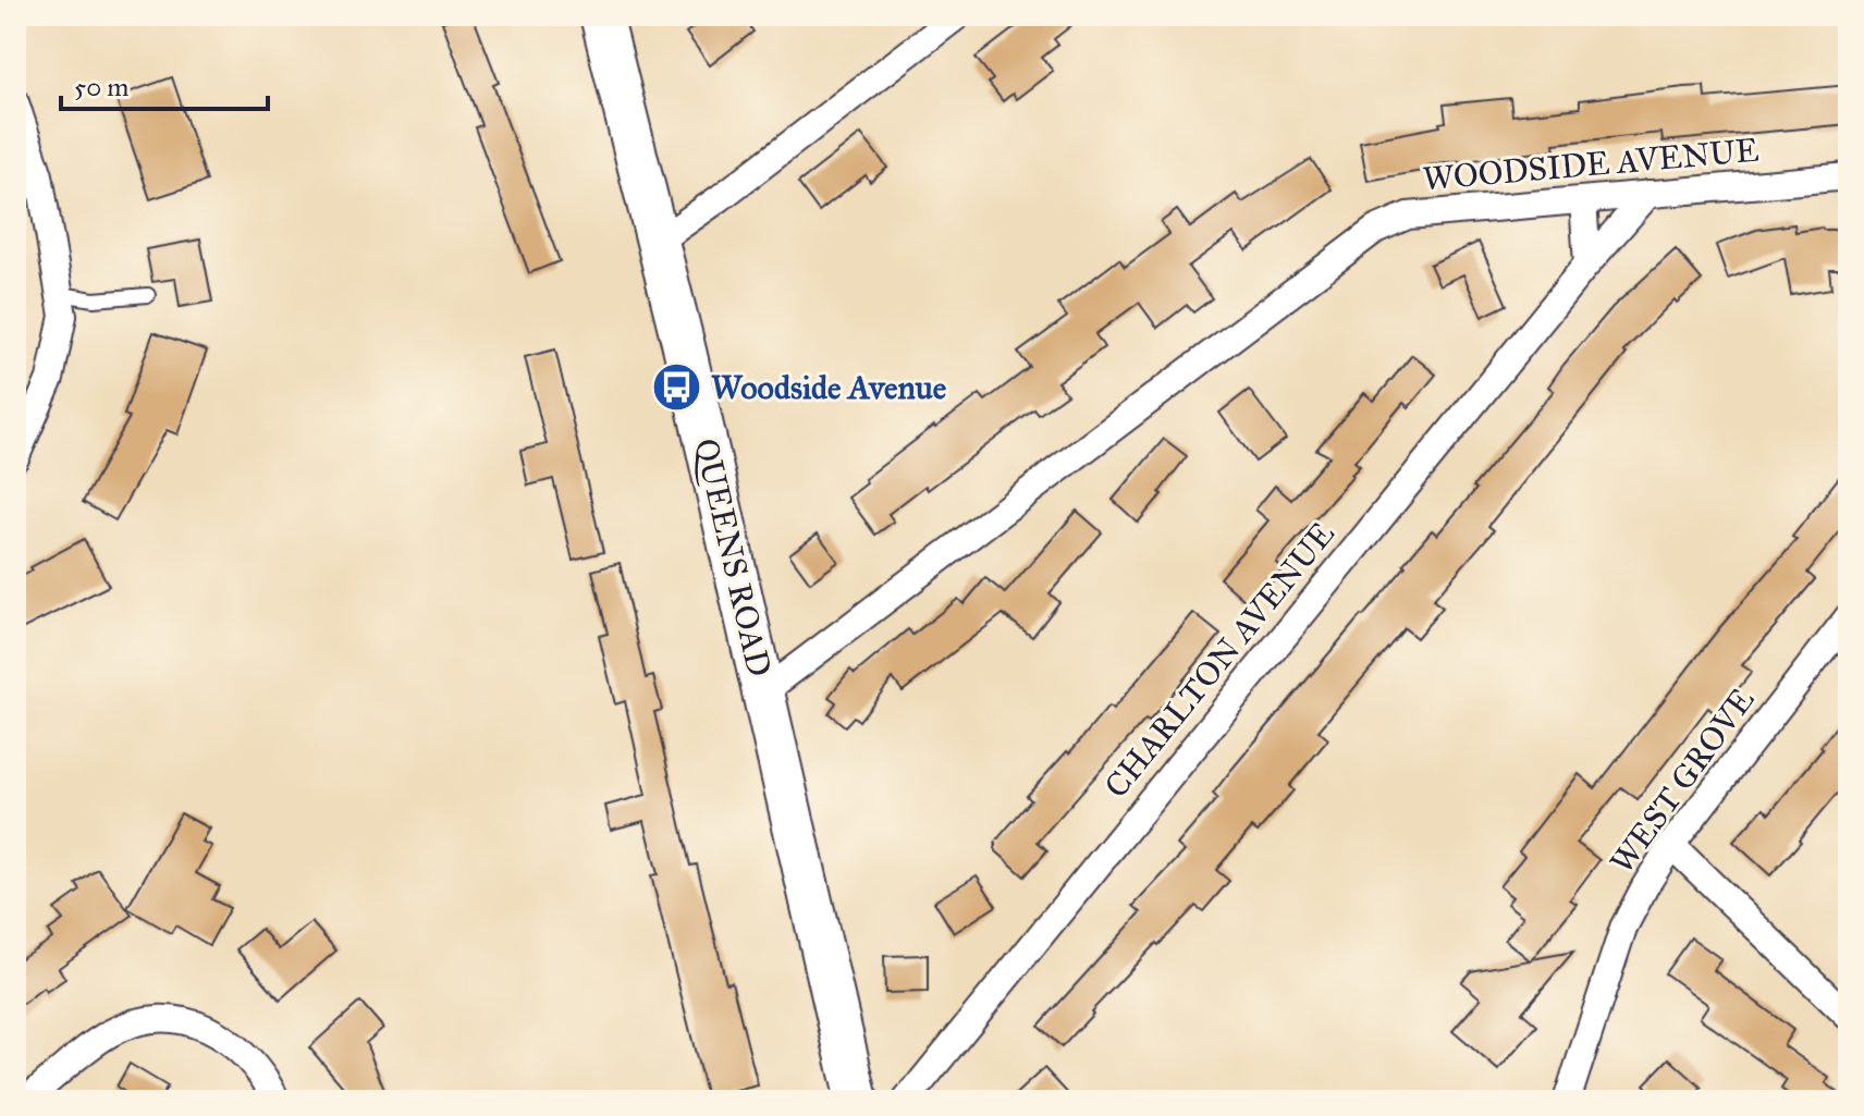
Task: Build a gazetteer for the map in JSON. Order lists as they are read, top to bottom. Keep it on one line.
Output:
{"streets":{"main road":["QUEENS ROAD"],"street":["WOODSIDE AVENUE","CHARLTON AVENUE","WEST GROVE"]},"crossings":[["WOODSIDE AVENUE","QUEENS ROAD"],["WOODSIDE AVENUE","CHARLTON AVENUE"]],"places":{"bus stop":["Woodside Avenue"]},"scale_bar":"50 m"}
